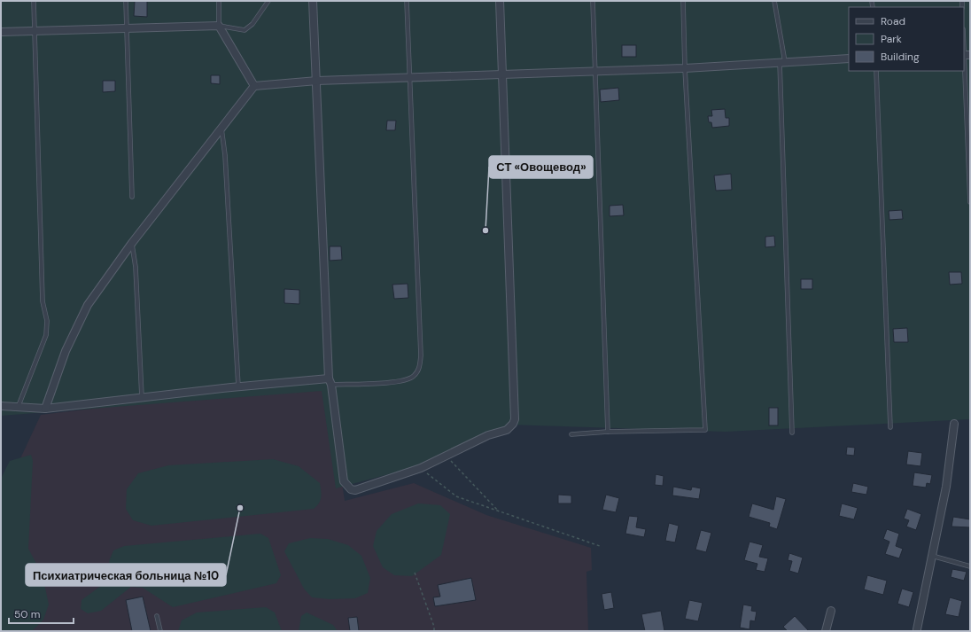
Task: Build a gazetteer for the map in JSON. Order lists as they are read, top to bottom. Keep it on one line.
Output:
{"places":["СТ «Овощевод»","Психиатрическая больница №10"],"legend":["Road","Park","Building"],"scale_bar":"50 m"}
